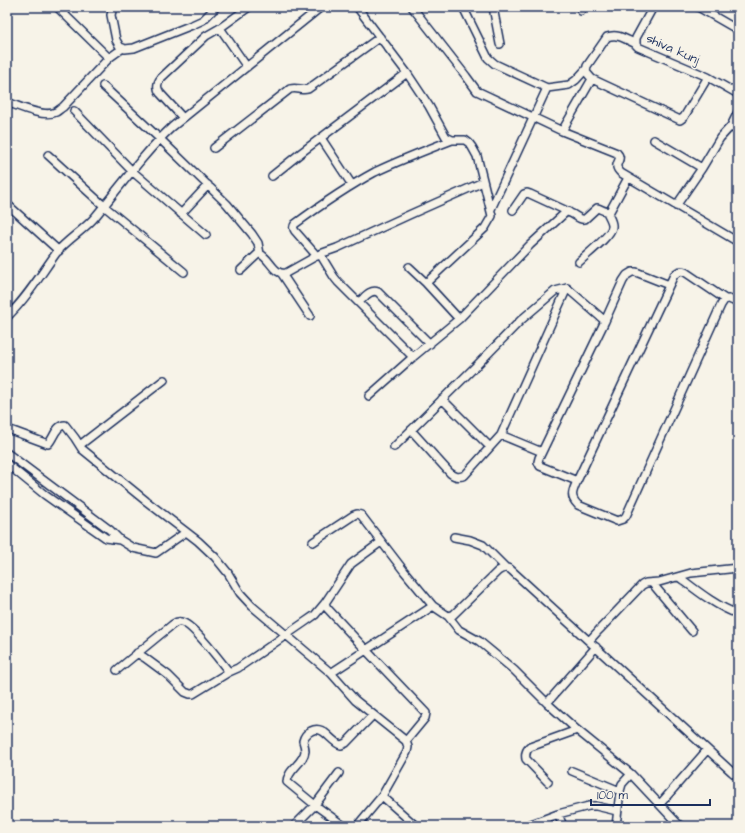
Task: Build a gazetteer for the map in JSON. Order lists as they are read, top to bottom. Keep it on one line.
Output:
{"streets":{"street":["shiva kunj"]},"scale_bar":"100 m"}
